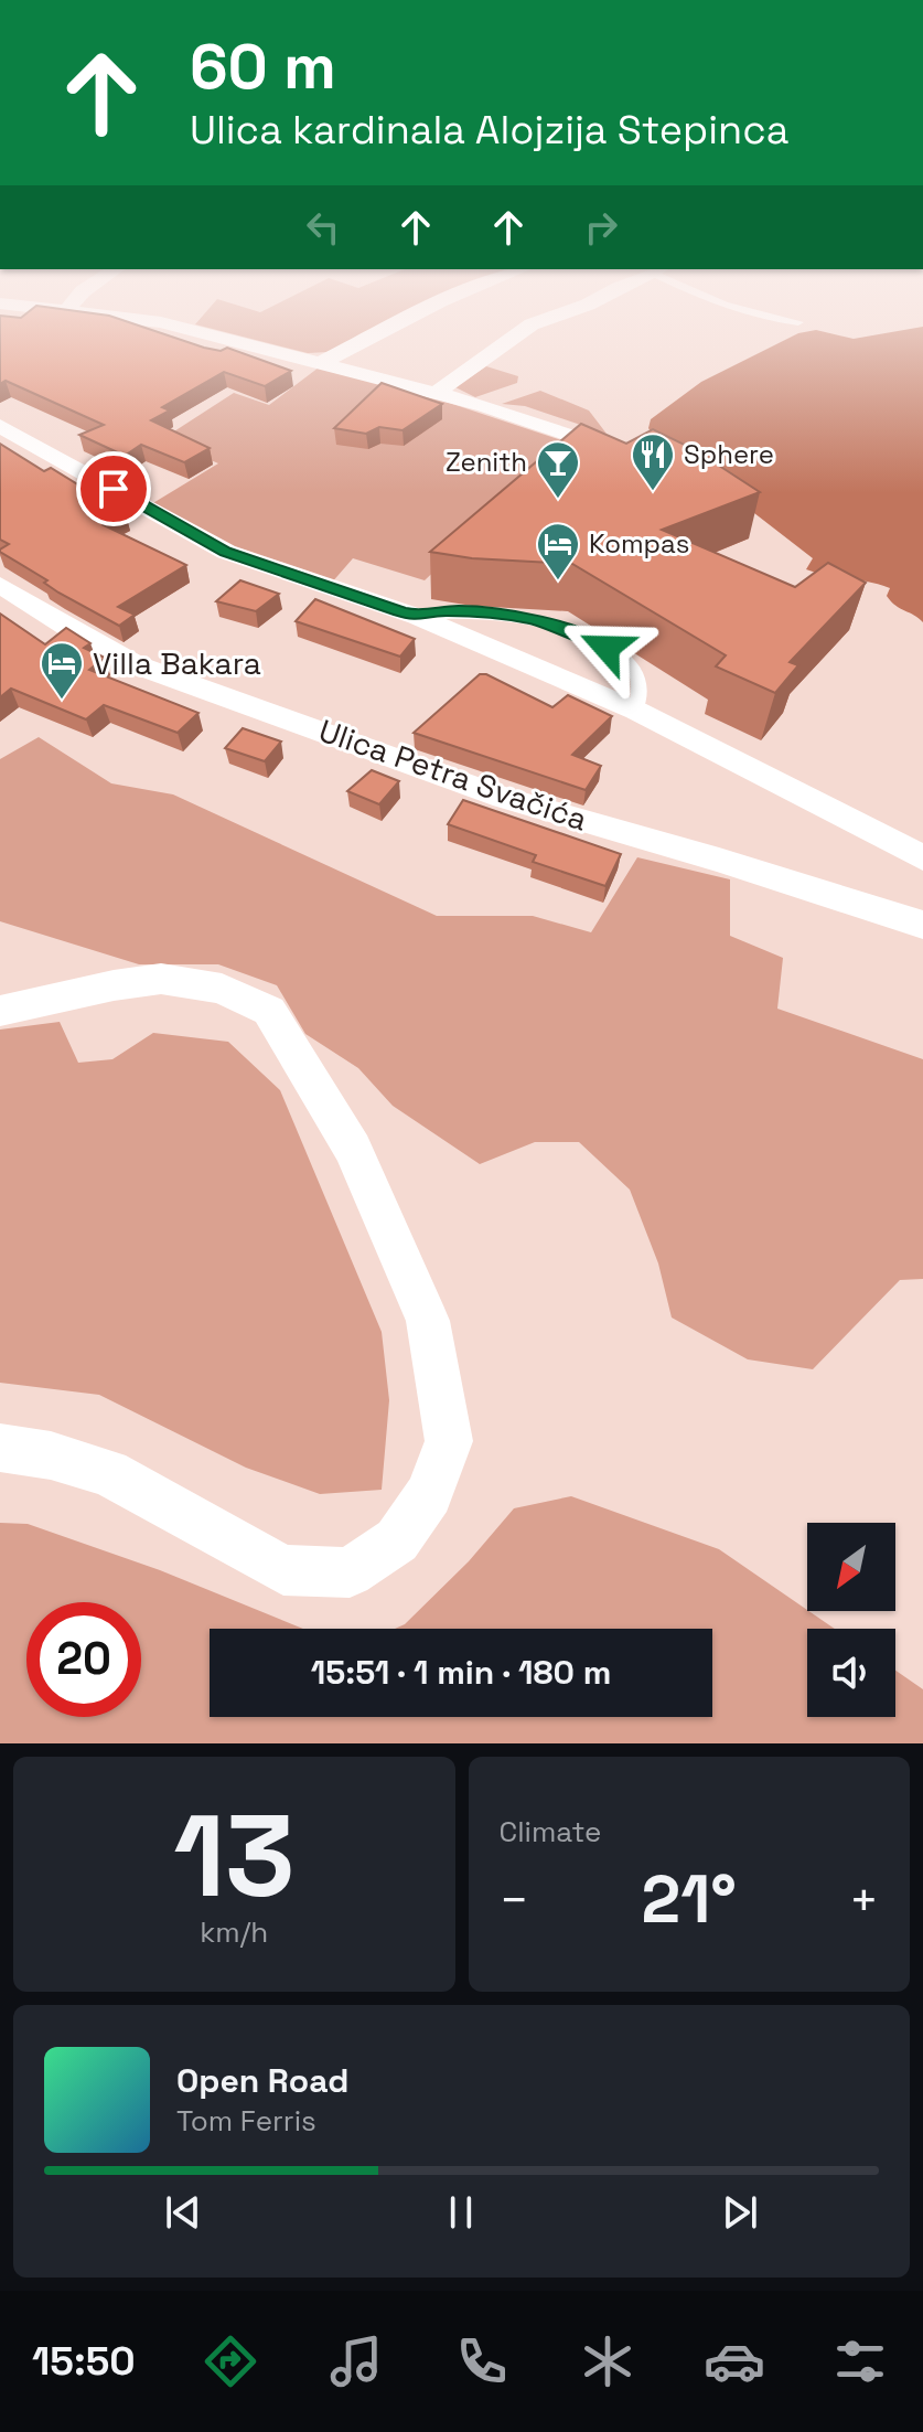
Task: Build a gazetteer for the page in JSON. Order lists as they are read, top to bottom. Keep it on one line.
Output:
{"streets":{"street":["Ulica Petra Svačića"]},"places":{"restaurant":["Sphere"],"bar":["Zenith"],"hotel":["Kompas","Villa Bakara"]},"north":"bottom left","page":{"turn":["60 m","Ulica kardinala Alojzija Stepinca"],"limit":"20","trip":"15:51 · 1 min · 180 m","tile":[["13","km/h"],"Climate"],"heat":["−","21°","+"],"song":["Open Road","Tom Ferris"],"tabs":"15:50"}}
